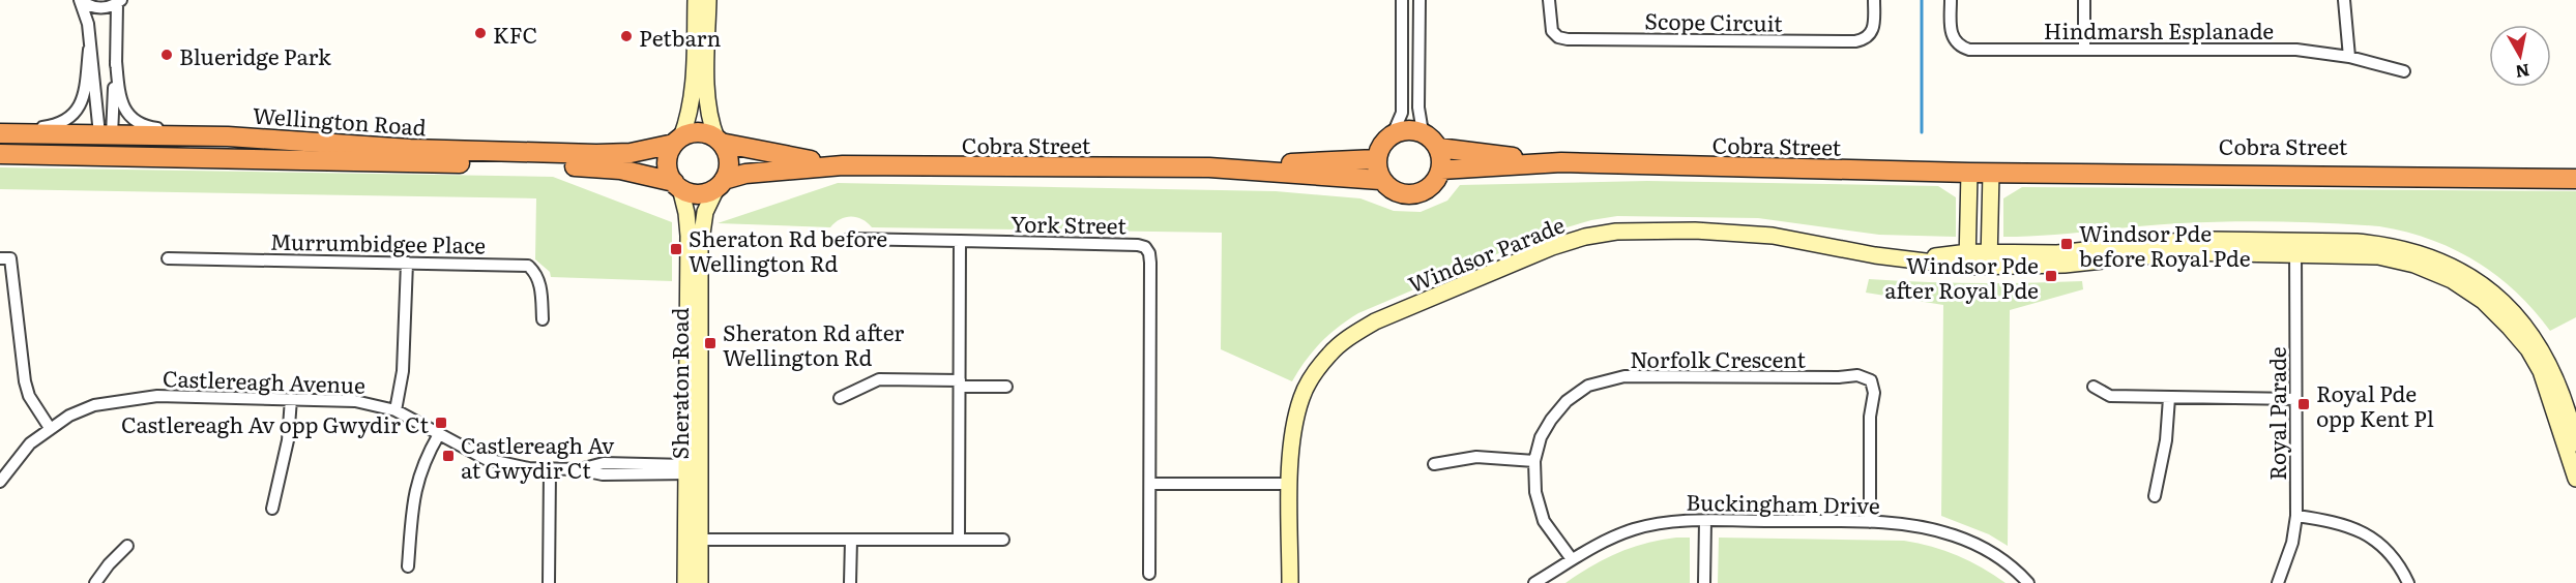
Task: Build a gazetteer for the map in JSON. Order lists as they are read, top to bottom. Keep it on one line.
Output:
{"streets":{"highway":["Wellington Road","Cobra Street"],"street":["Scope Circuit","Hindmarsh Esplanade","York Street","Murrumbidgee Place","Windsor Parade","Norfolk Crescent","Castlereagh Avenue","Sheraton Road","Royal Parade","Buckingham Drive"]},"crossings":[["Wellington Road","Cobra Street"],["Wellington Road","Sheraton Road"],["Cobra Street","Sheraton Road"],["Windsor Parade","Royal Parade"],["Norfolk Crescent","Buckingham Drive"],["Castlereagh Avenue","Sheraton Road"]],"places":{"other":["KFC","Petbarn","Blueridge Park"],"transit":["Windsor Pde before Royal Pde","Sheraton Rd before Wellington Rd","Windsor Pde after Royal Pde","Sheraton Rd after Wellington Rd","Royal Pde opp Kent Pl","Castlereagh Av opp Gwydir Ct","Castlereagh Av at Gwydir Ct"]},"north":"bottom"}
